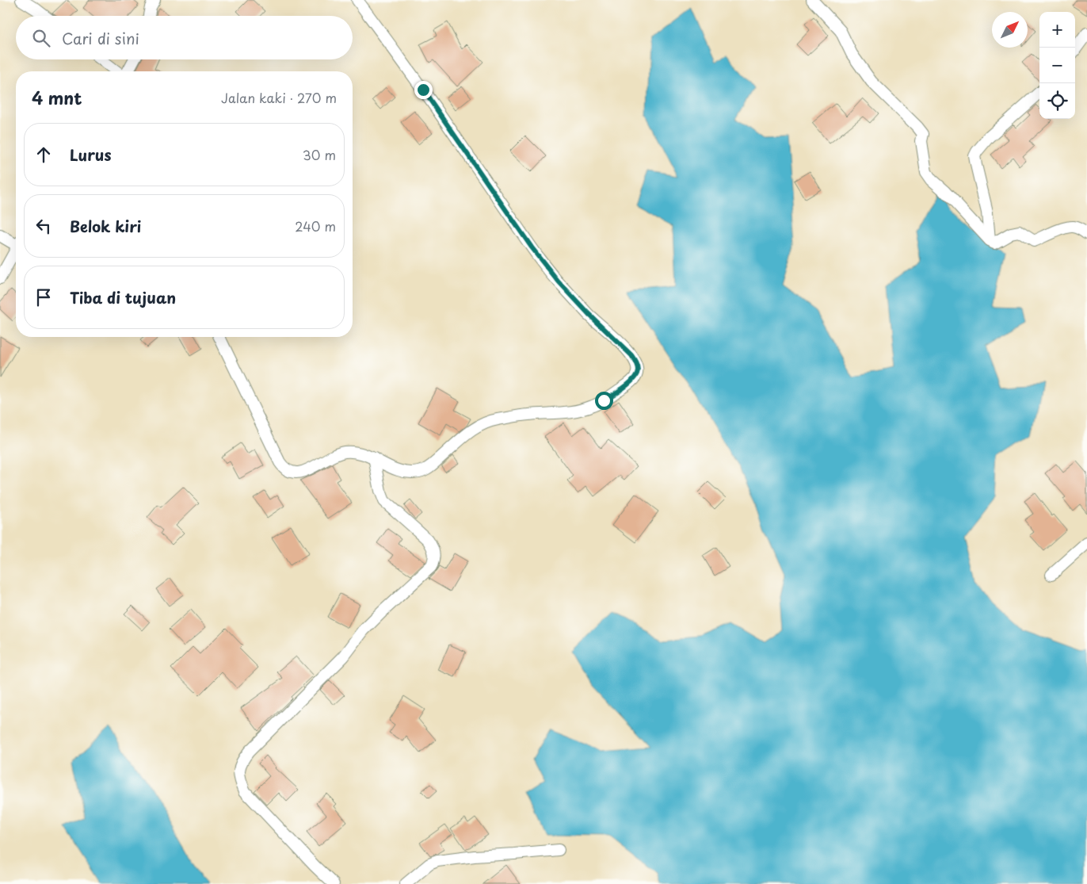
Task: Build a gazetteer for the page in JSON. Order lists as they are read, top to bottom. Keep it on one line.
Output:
{"north":"top right","page":{"map_buttons":["+","−"],"search":"Cari di sini","heading":["4 mnt","Jalan kaki · 270 m"],"list":[["Lurus","30 m"],["Belok kiri","240 m"],"Tiba di tujuan"]}}
